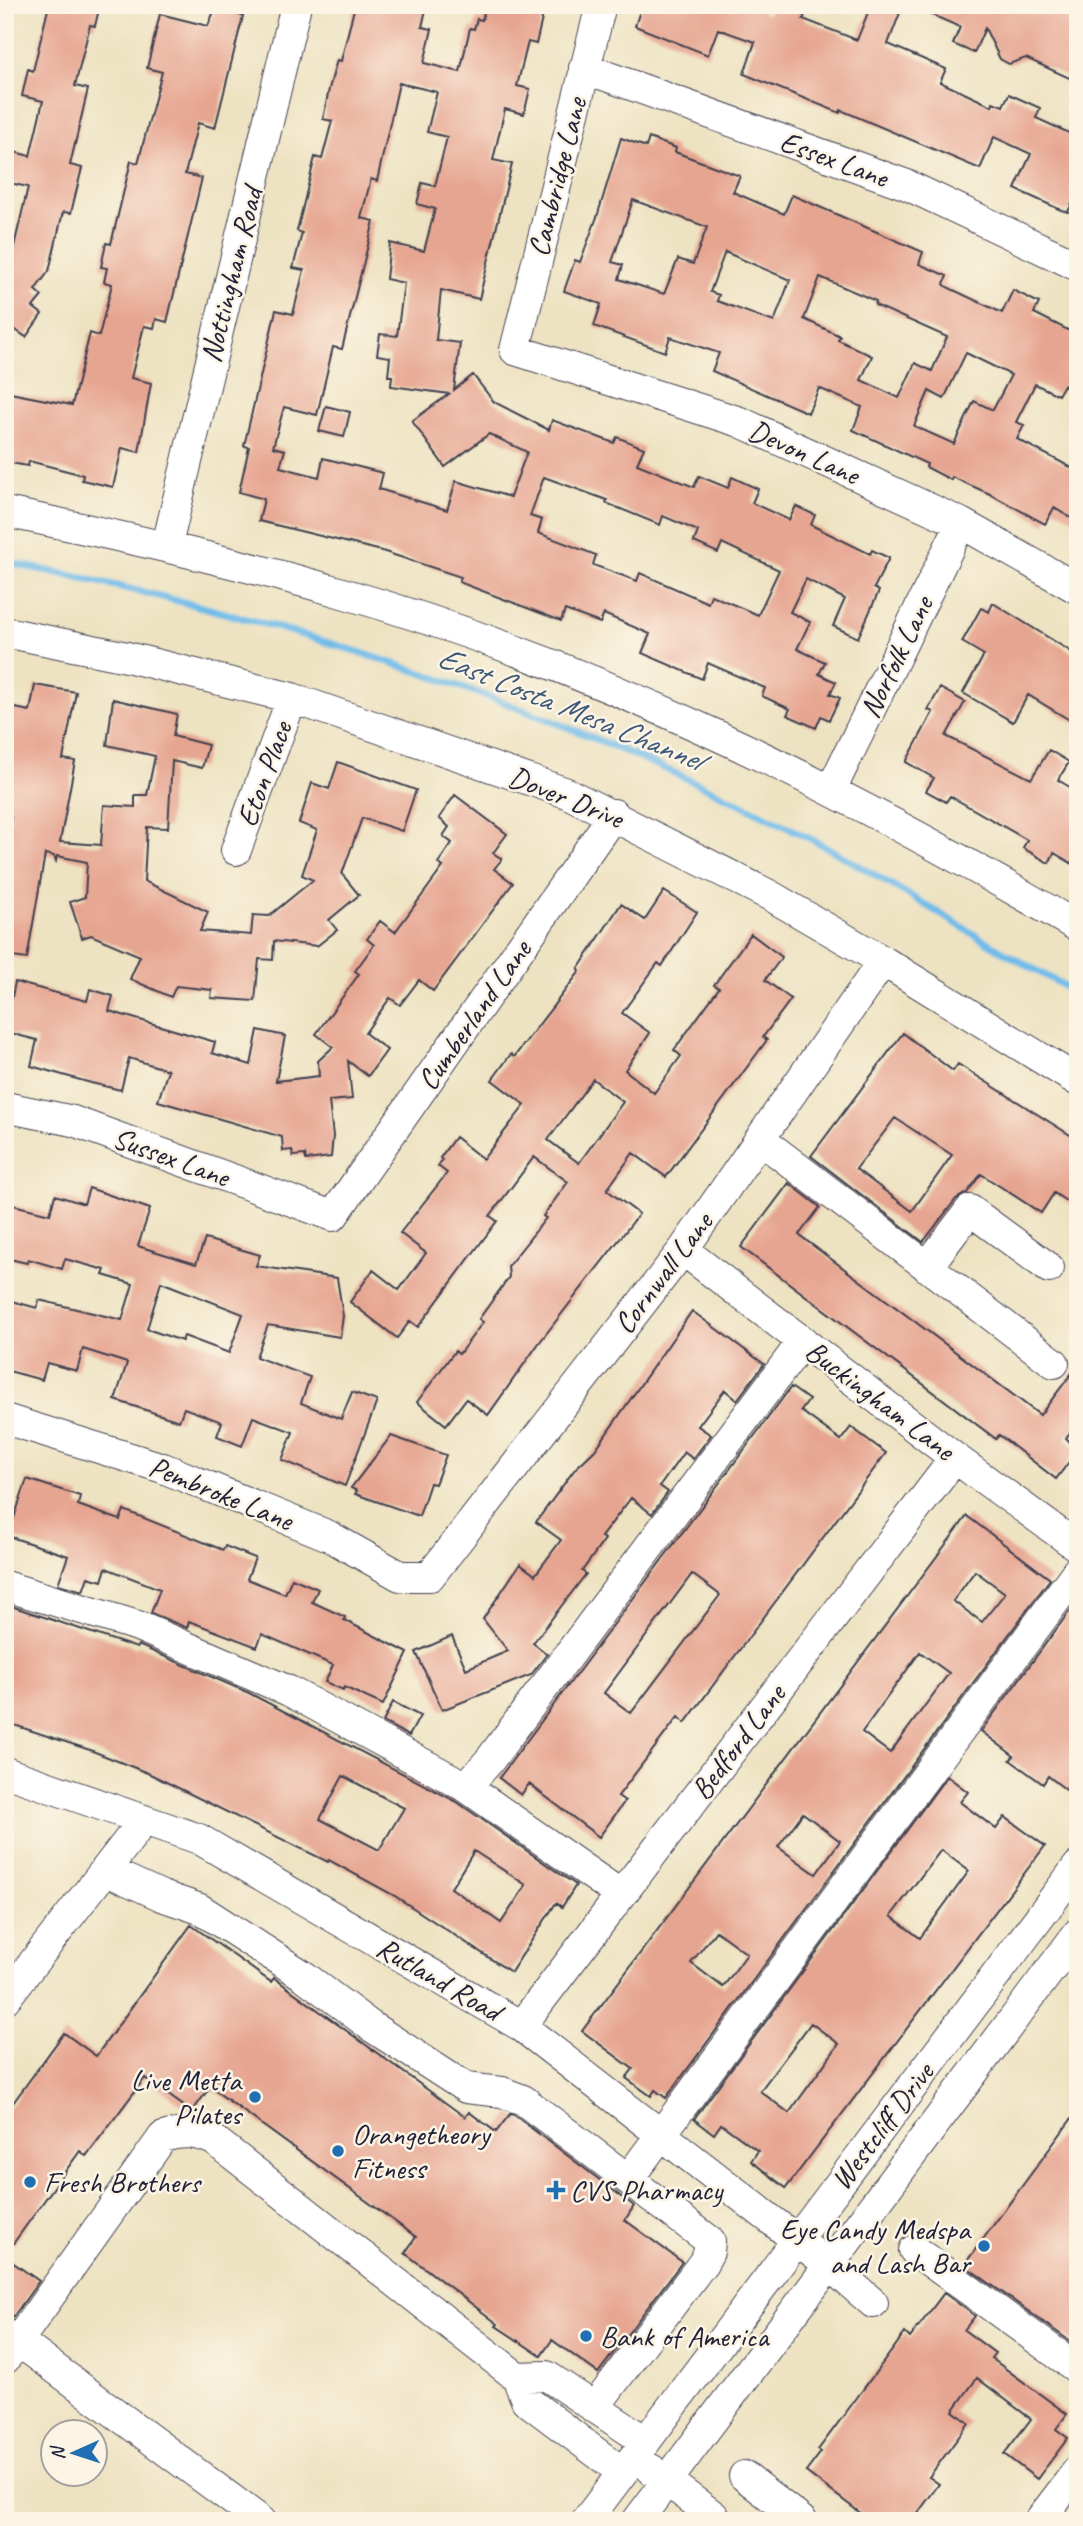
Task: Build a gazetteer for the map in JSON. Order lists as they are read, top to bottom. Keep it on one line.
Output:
{"streets":{"street":["Essex Lane","Cambridge Lane","Nottingham Road","Devon Lane","Norfolk Lane","Eton Place","Dover Drive","Cumberland Lane","Sussex Lane","Cornwall Lane","Buckingham Lane","Pembroke Lane","Bedford Lane","Rutland Road","Westcliff Drive"]},"crossings":[["Essex Lane","Cambridge Lane"],["Cambridge Lane","Devon Lane"],["Devon Lane","Norfolk Lane"],["Eton Place","Dover Drive"],["Dover Drive","Cumberland Lane"],["Dover Drive","Cornwall Lane"],["Cumberland Lane","Sussex Lane"],["Cornwall Lane","Buckingham Lane"],["Cornwall Lane","Pembroke Lane"],["Buckingham Lane","Bedford Lane"],["Bedford Lane","Rutland Road"],["Rutland Road","Westcliff Drive"]],"water":["East Costa Mesa Channel"],"places":{"other":["Live Metta Pilates","Orangetheory Fitness","Fresh Brothers","Eye Candy Medspa and Lash Bar","Bank of America"],"health":["CVS Pharmacy"]},"north":"left"}
